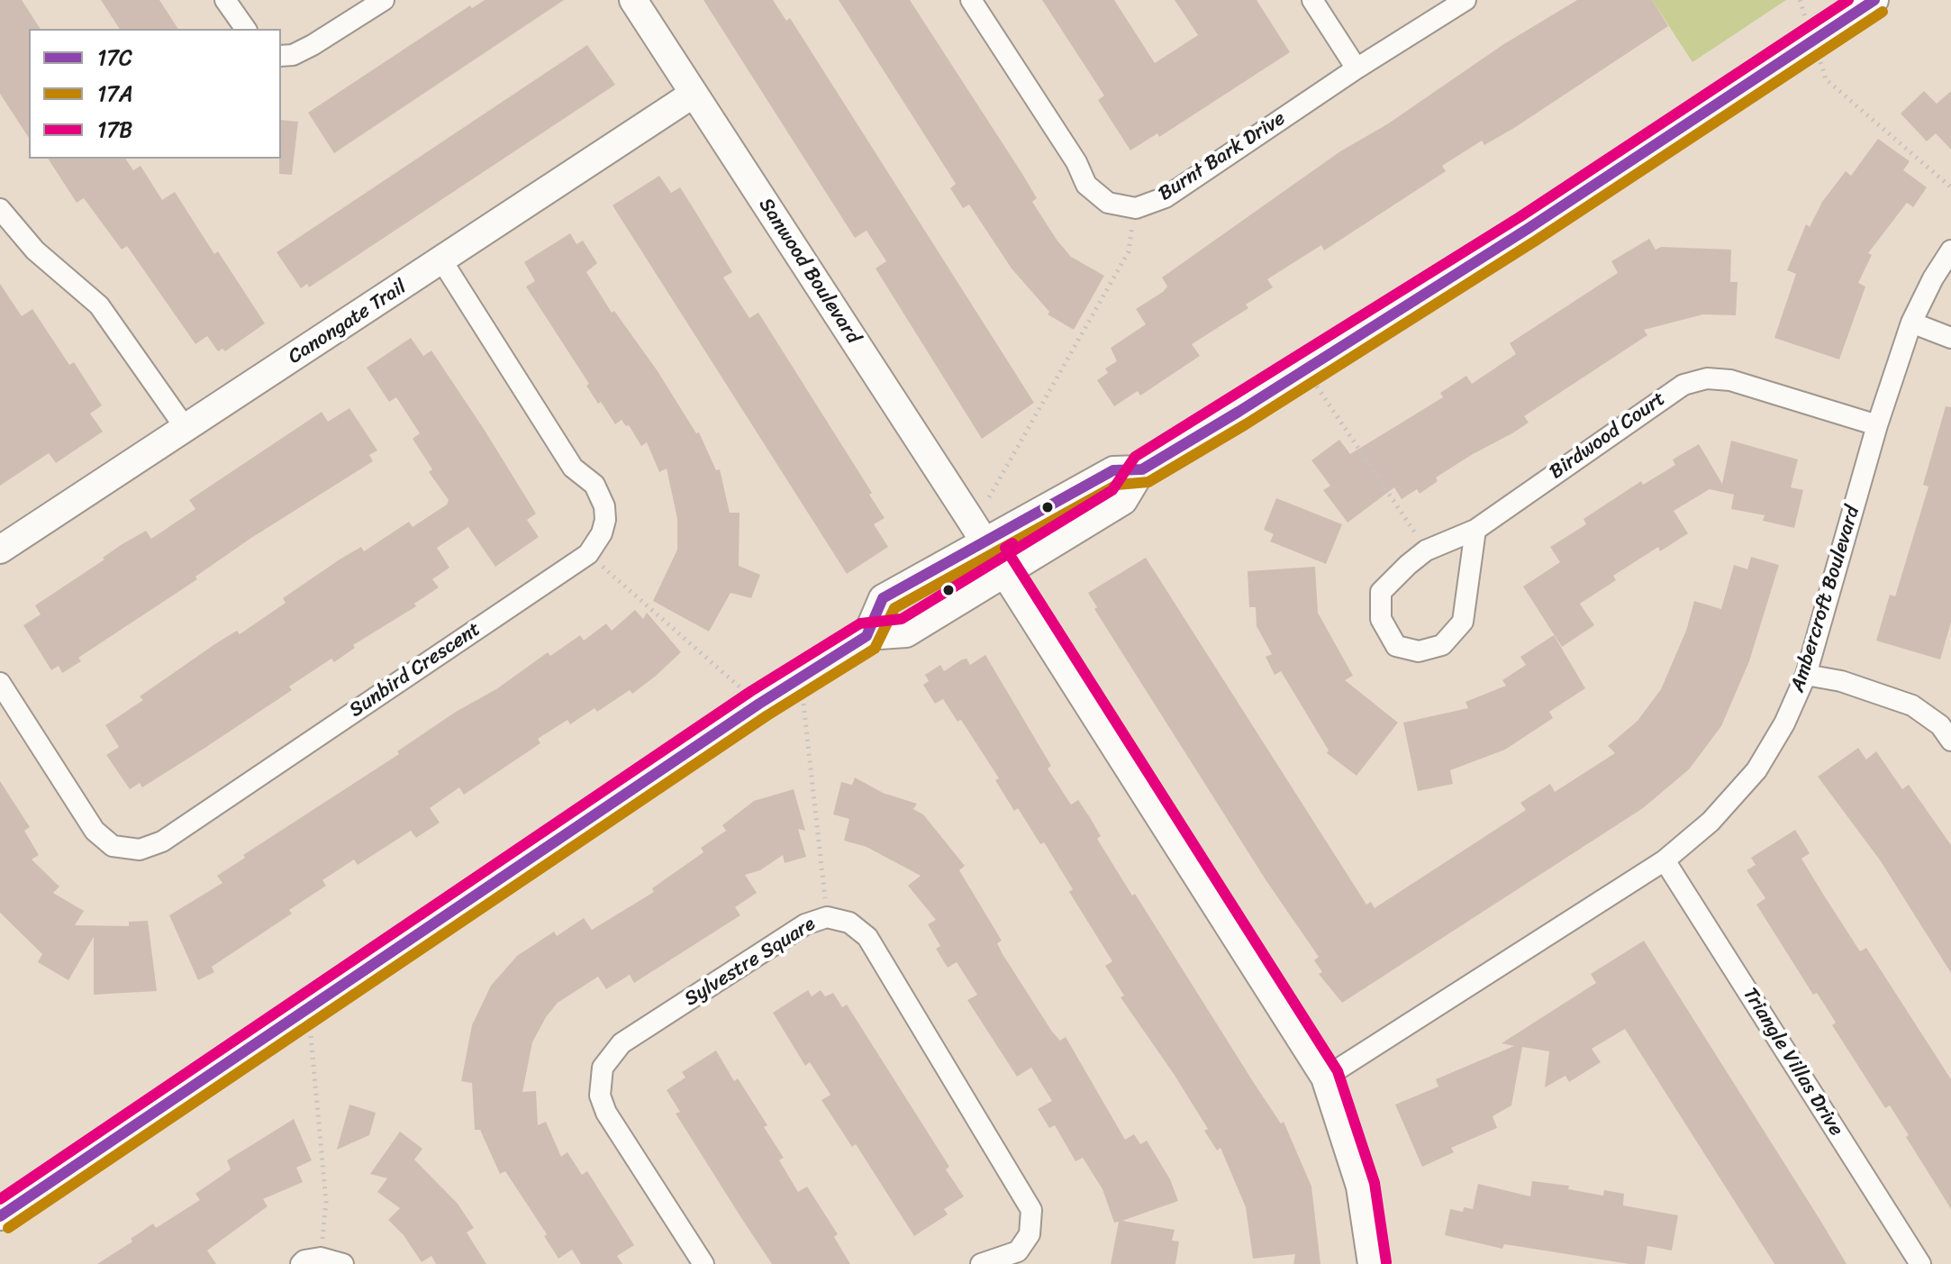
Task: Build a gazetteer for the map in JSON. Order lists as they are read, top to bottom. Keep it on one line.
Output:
{"streets":{"main road":["Sanwood Boulevard","Canongate Trail"],"street":["Burnt Bark Drive","Birdwood Court","Ambercroft Boulevard","Sunbird Crescent","Sylvestre Square","Triangle Villas Drive"]},"crossings":[["Sanwood Boulevard","Canongate Trail"],["Sanwood Boulevard","Ambercroft Boulevard"],["Canongate Trail","Sunbird Crescent"],["Birdwood Court","Ambercroft Boulevard"],["Ambercroft Boulevard","Triangle Villas Drive"]],"lines":["transit line 17C","transit line 17B","transit line 17A"],"legend":["17C","17A","17B"]}
